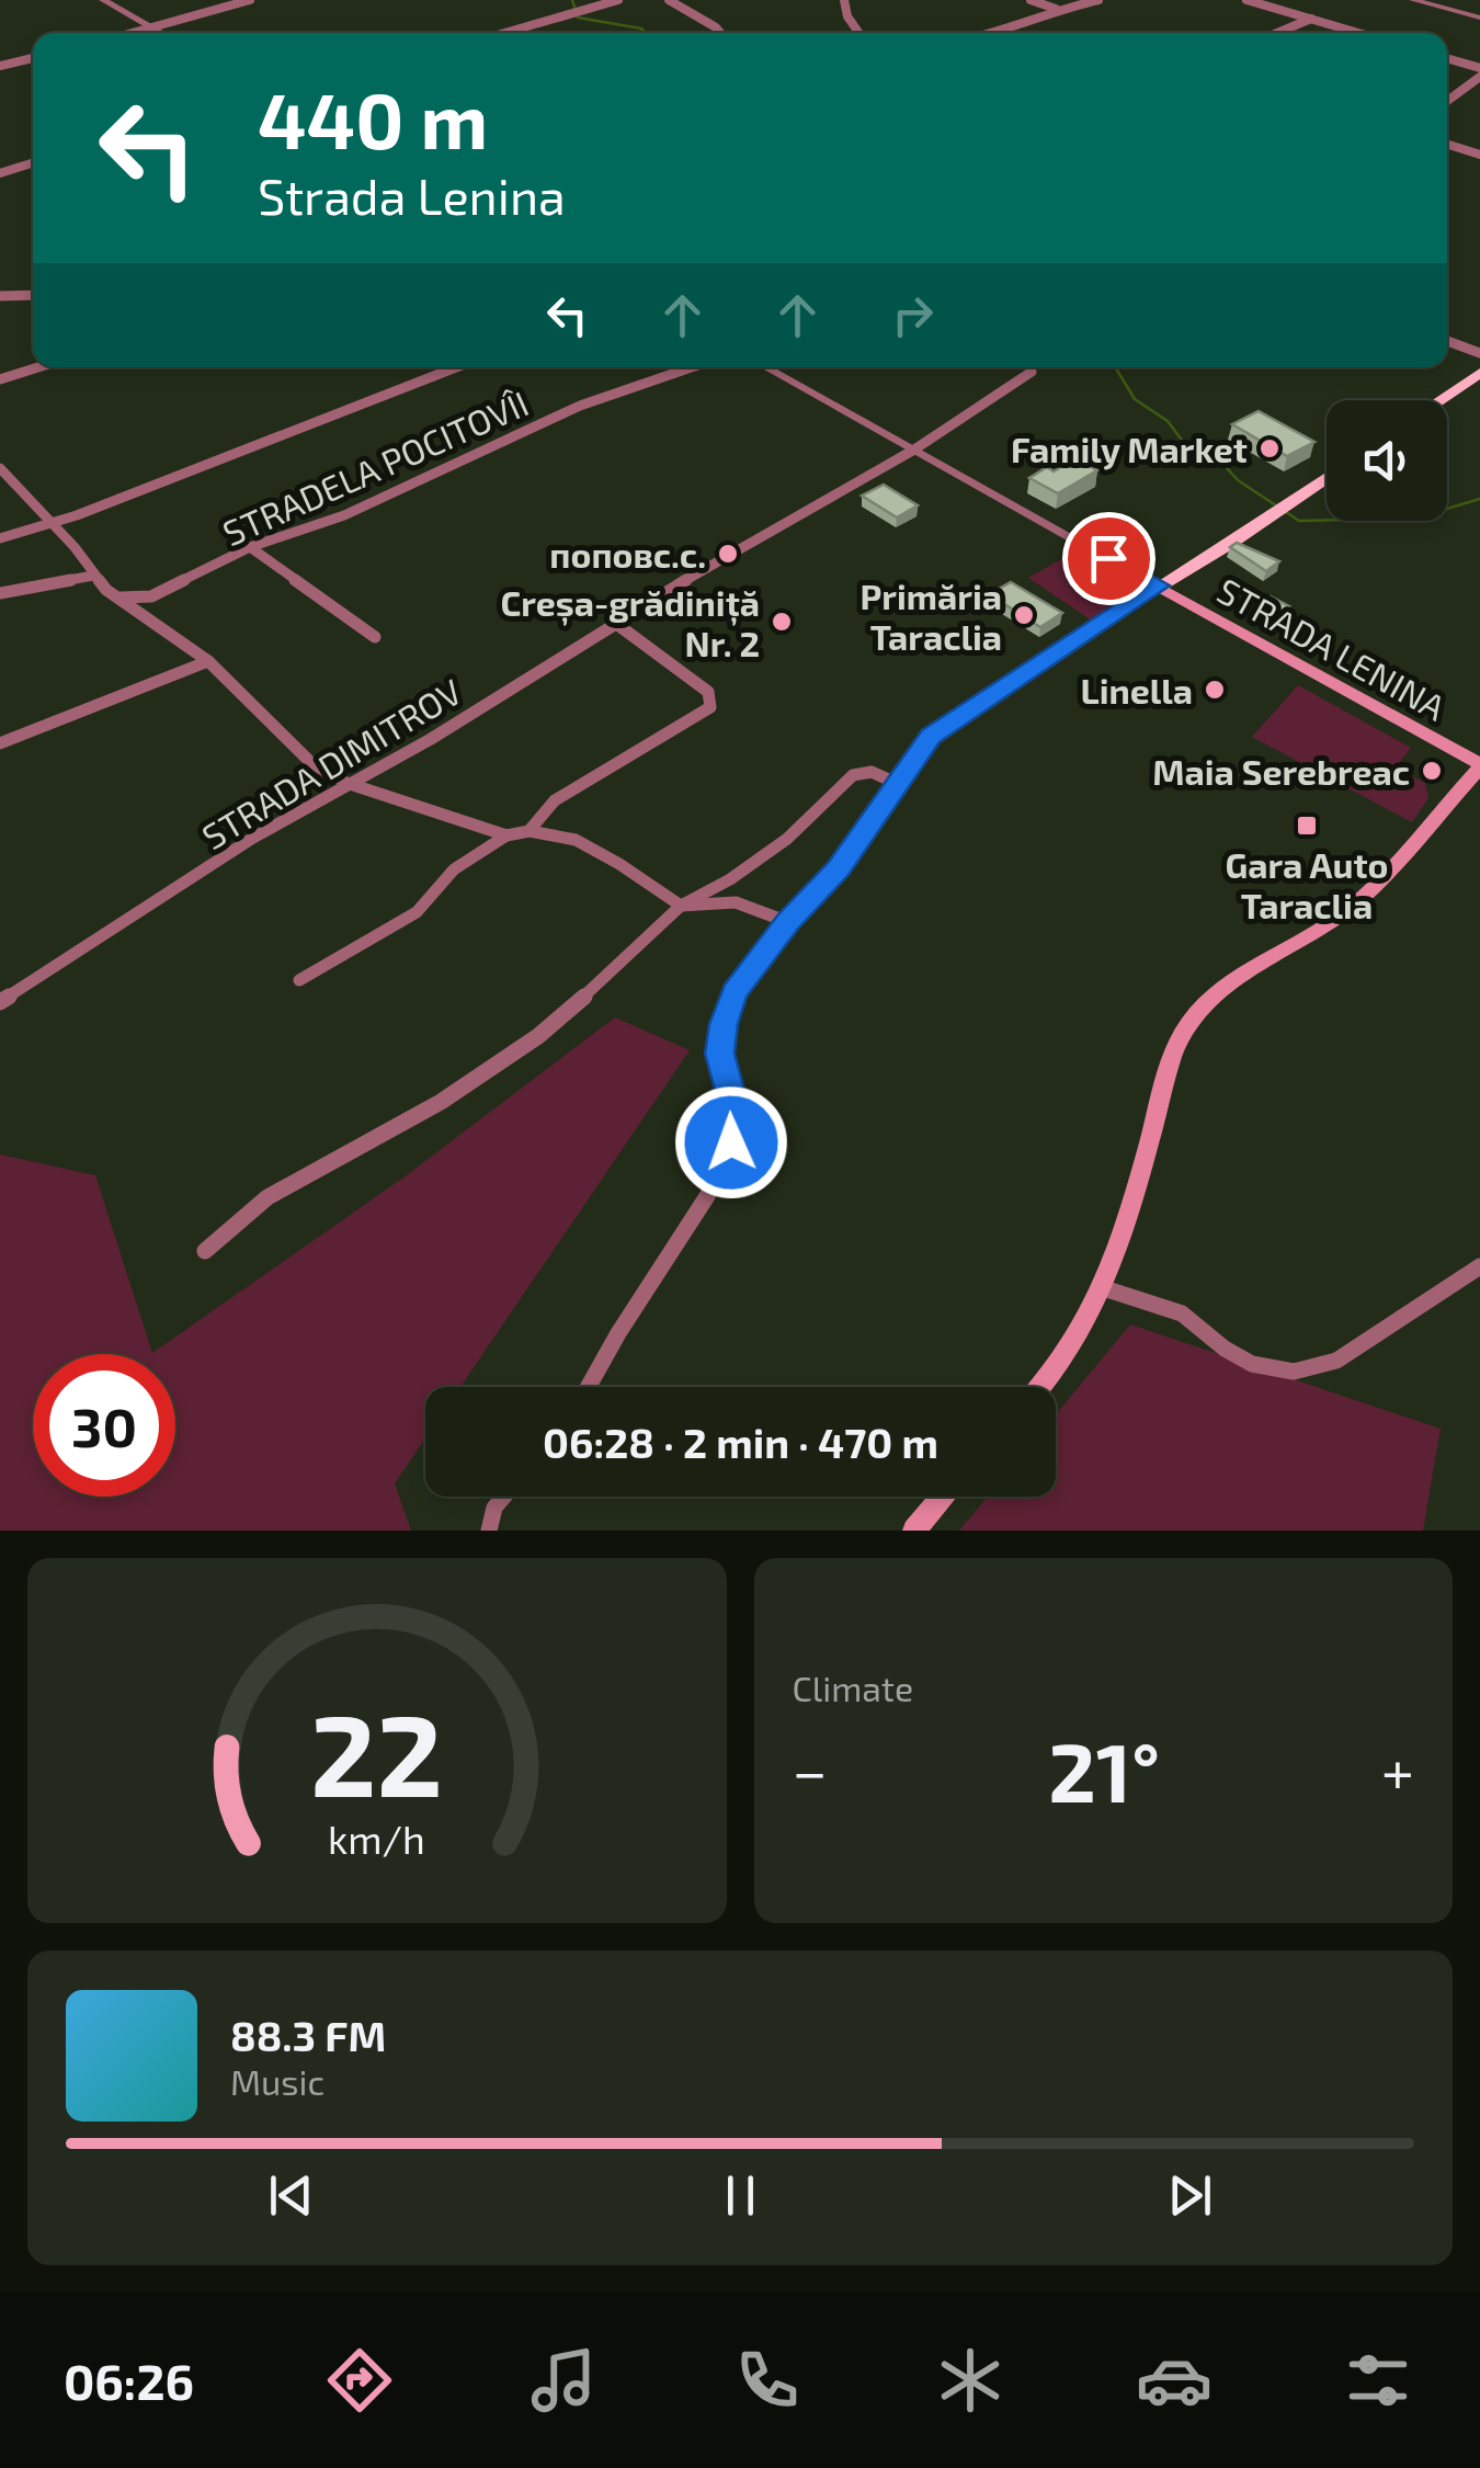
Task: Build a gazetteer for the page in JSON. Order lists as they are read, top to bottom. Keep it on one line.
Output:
{"streets":{"main road":["STRADA LENINA"],"street":["STRADELA POCITOVÎI","STRADA DIMITROV"]},"crossings":[["STRADA LENINA","STRADA DIMITROV"]],"places":{"other":["Family Market","поповс.с.","Primăria Taraclia","Creșa-grădiniță Nr. 2","Linella","Maia Serebreac"],"transit":["Gara Auto Taraclia"]},"page":{"turn":["440 m","Strada Lenina"],"limit":"30","trip":"06:28 · 2 min · 470 m","tile":"Climate","heat":["−","21°","+"],"song":["88.3 FM","Music"],"tabs":"06:26","gauge":["22","km/h"]}}
